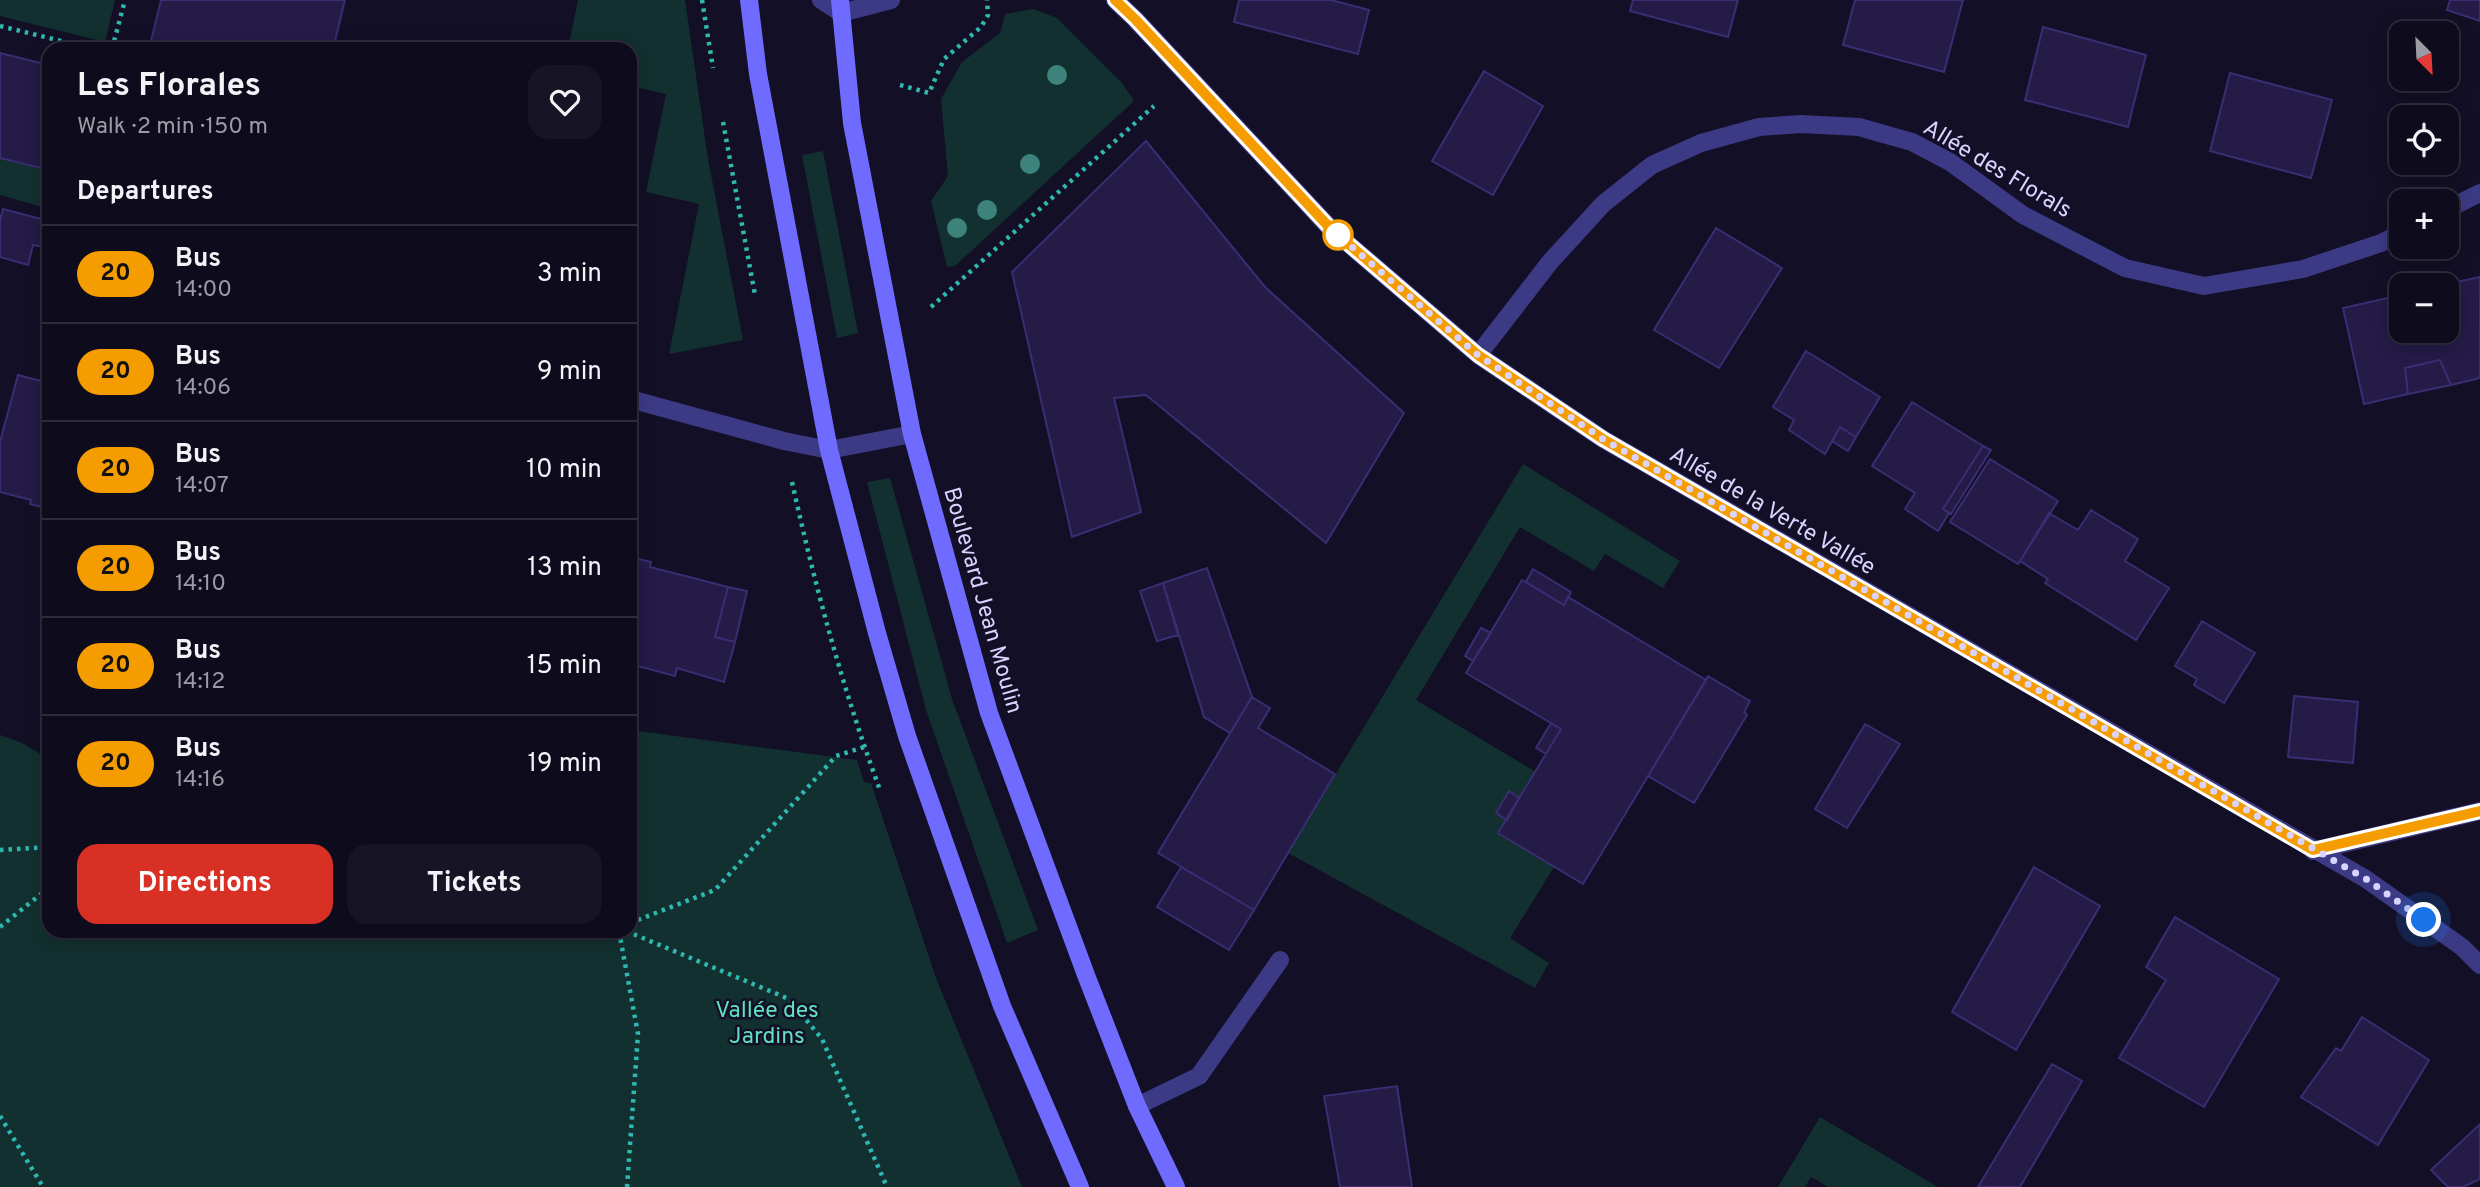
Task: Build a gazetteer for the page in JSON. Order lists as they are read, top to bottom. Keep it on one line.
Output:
{"streets":{"main road":["Boulevard Jean Moulin"],"street":["Allée des Florals","Allée de la Verte Vallée"]},"crossings":[["Allée des Florals","Allée de la Verte Vallée"]],"parks":["Vallée des Jardins"],"lines":["bus line 20"],"north":"bottom right","page":{"map_buttons":["+","−"],"heading":[["Les Florales","Walk · 2 min · 150 m"],"Departures"],"list":[{"mark":"20","name":"Bus","note":"14:00","value":"3 min"},{"mark":"20","name":"Bus","note":"14:06","value":"9 min"},{"mark":"20","name":"Bus","note":"14:07","value":"10 min"},{"mark":"20","name":"Bus","note":"14:10","value":"13 min"},{"mark":"20","name":"Bus","note":"14:12","value":"15 min"},{"mark":"20","name":"Bus","note":"14:16","value":"19 min"}],"buttons":["Directions","Tickets"]}}
